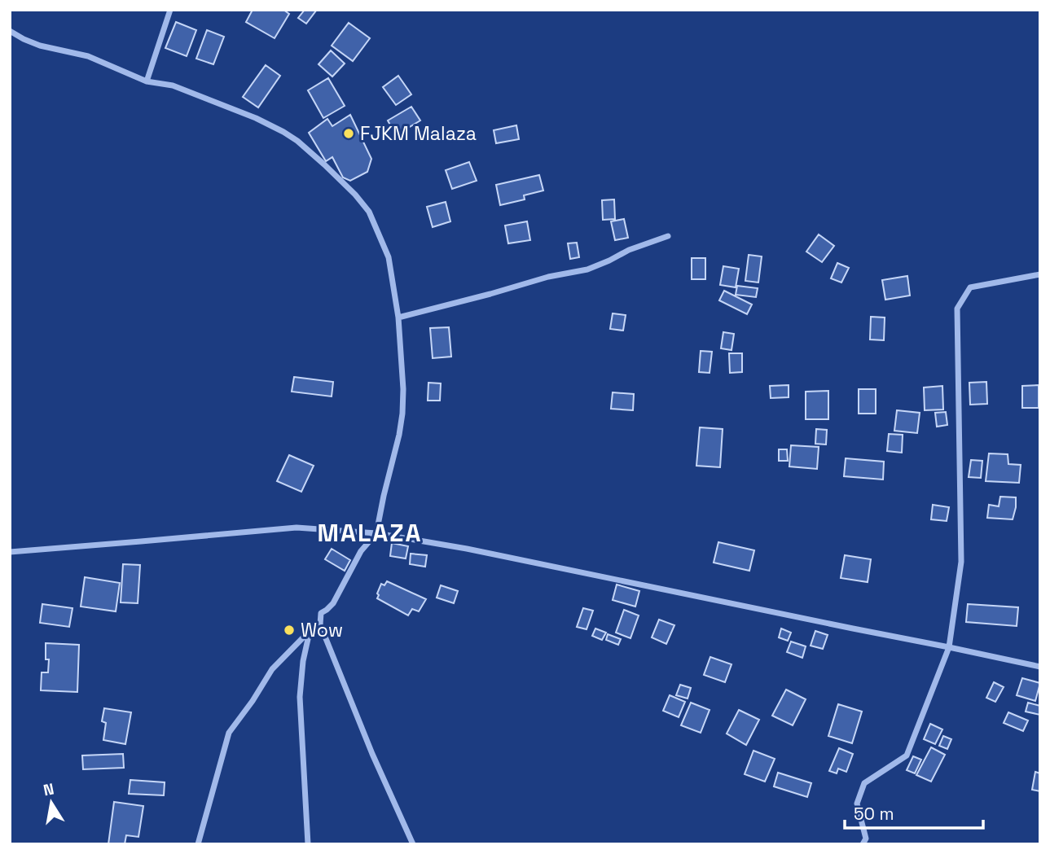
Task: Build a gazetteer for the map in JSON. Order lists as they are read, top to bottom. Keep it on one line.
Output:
{"districts":["MALAZA"],"places":["FJKM Malaza","Wow"],"scale_bar":"50 m","north":"top"}
